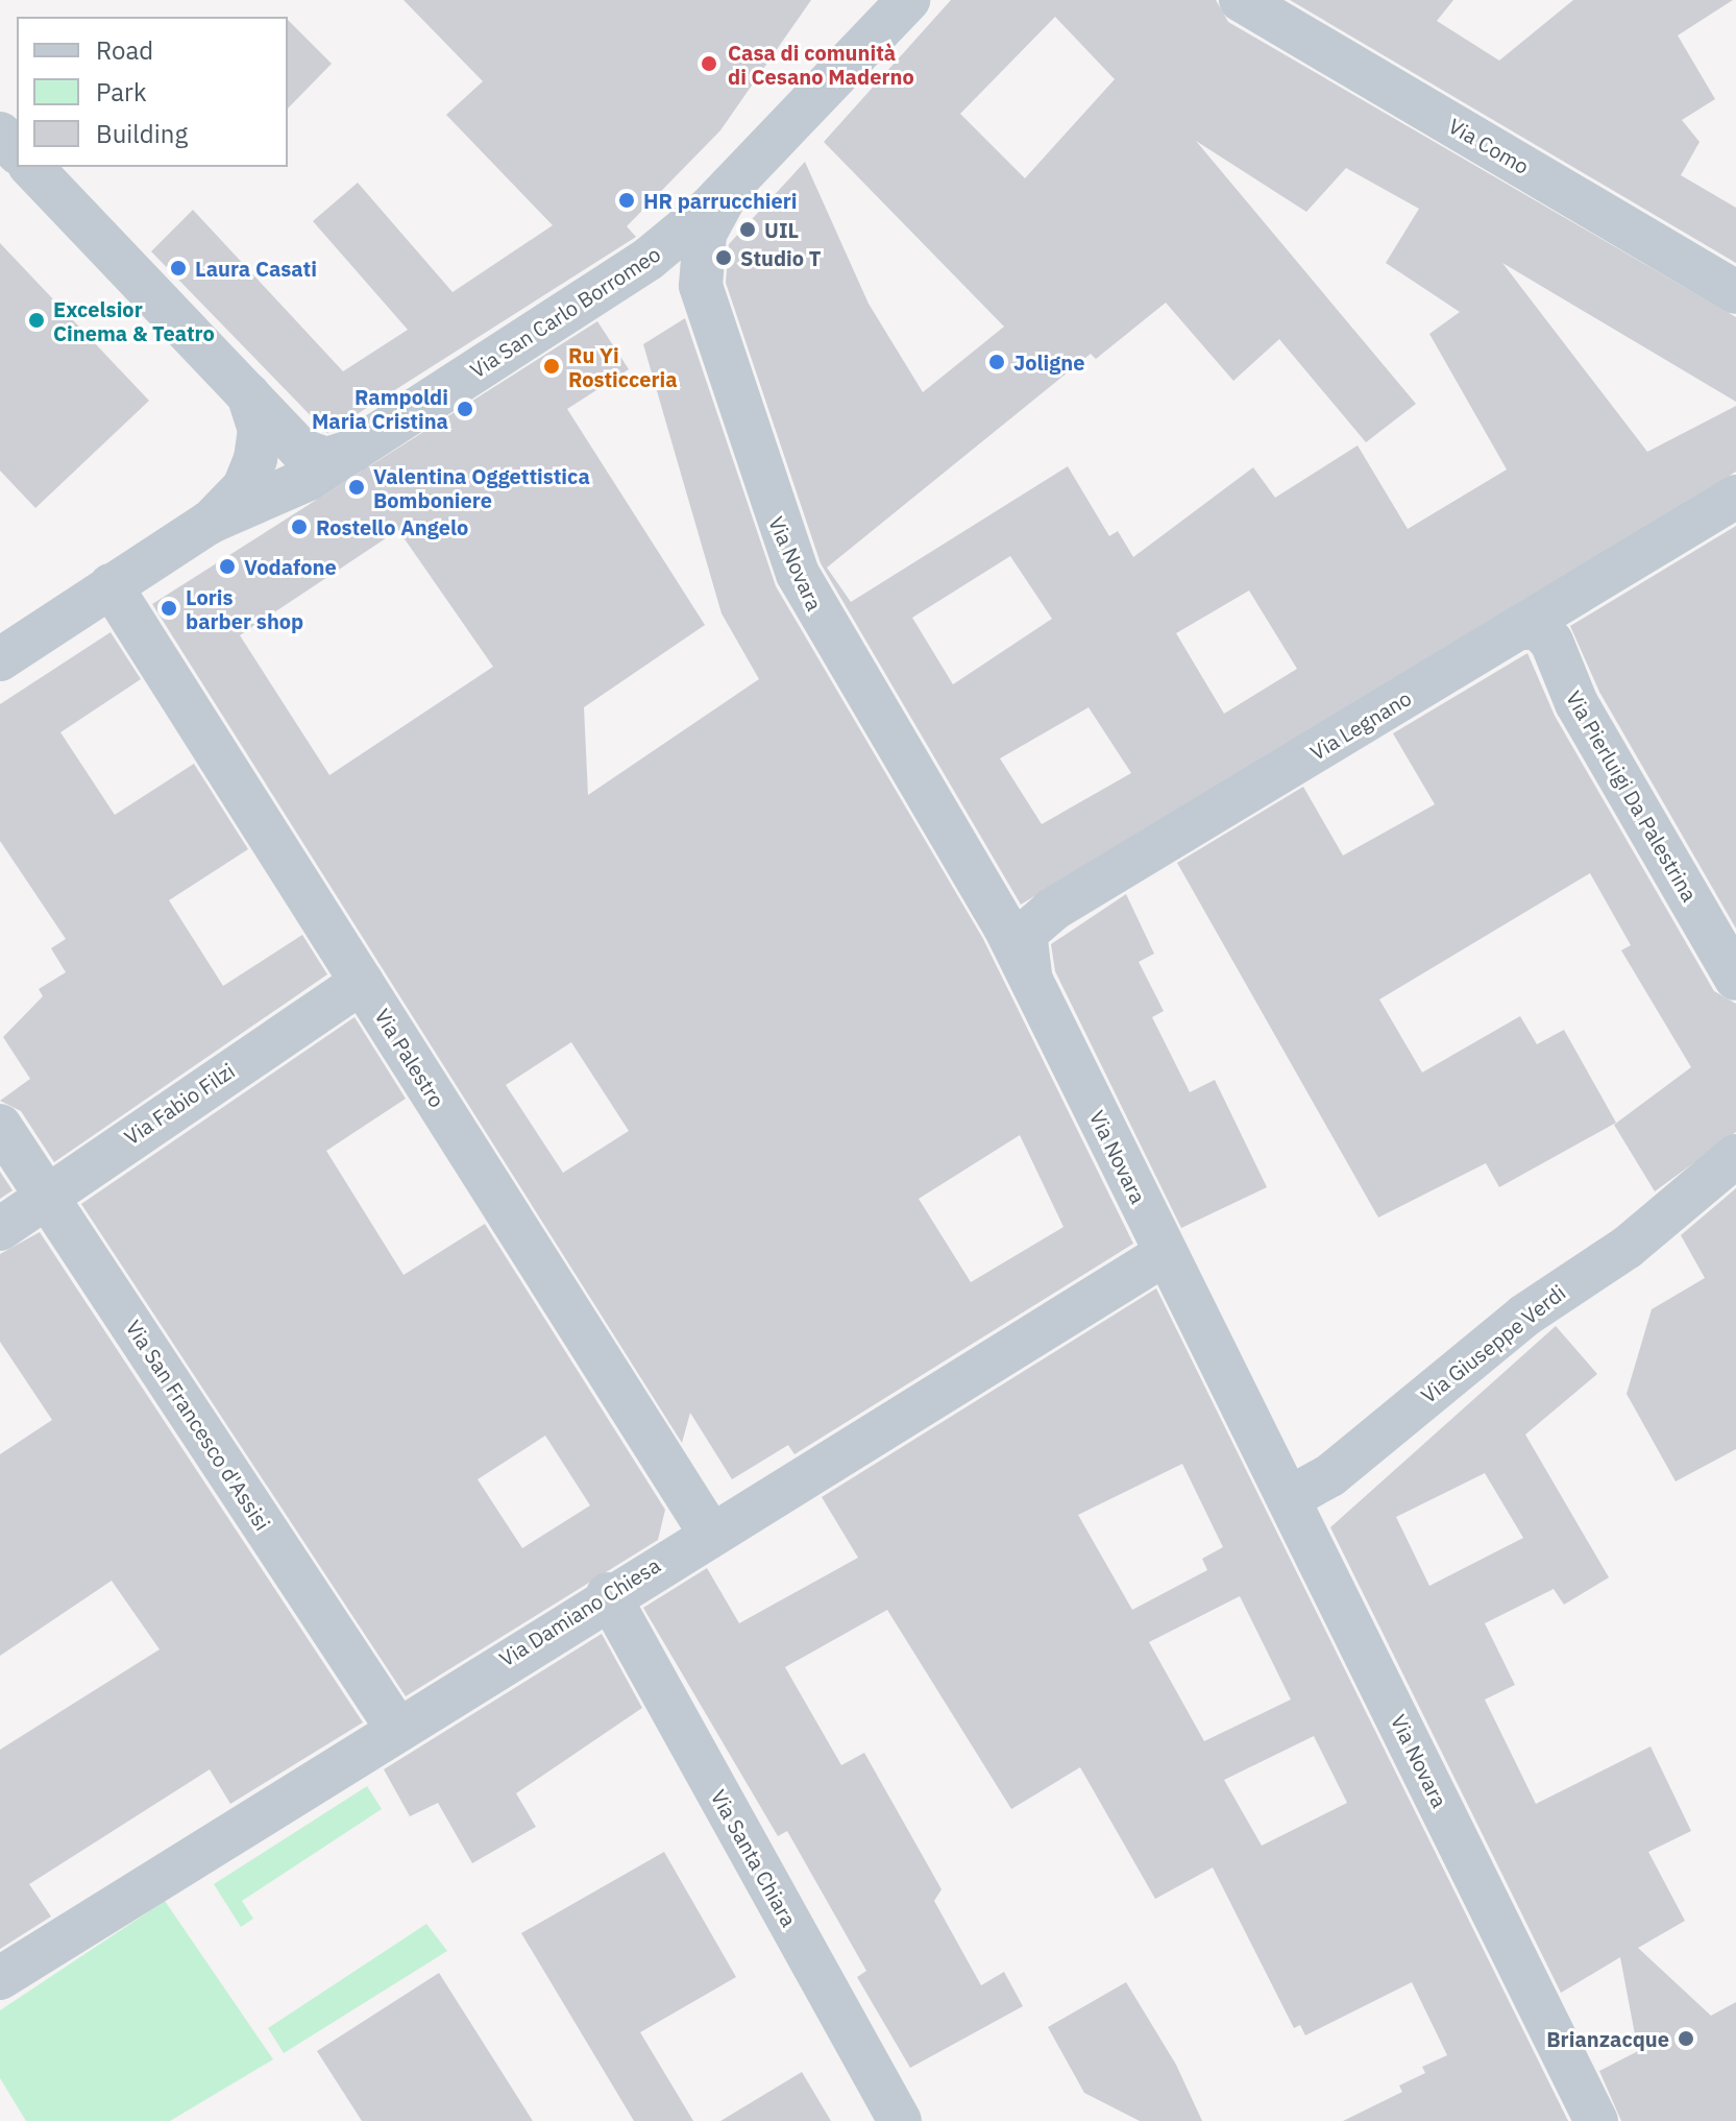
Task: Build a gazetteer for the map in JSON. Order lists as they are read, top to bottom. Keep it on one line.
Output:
{"streets":{"street":["Via Como","Via San Carlo Borromeo","Via Novara","Via Legnano","Via Pierluigi Da Palestrina","Via Palestro","Via Fabio Filzi","Via Giuseppe Verdi","Via San Francesco d'Assisi","Via Damiano Chiesa","Via Santa Chiara"]},"crossings":[["Via San Carlo Borromeo","Via Novara"],["Via San Carlo Borromeo","Via Palestro"],["Via Novara","Via Legnano"],["Via Novara","Via Giuseppe Verdi"],["Via Novara","Via Damiano Chiesa"],["Via Legnano","Via Pierluigi Da Palestrina"],["Via Palestro","Via Fabio Filzi"],["Via Palestro","Via Damiano Chiesa"],["Via Fabio Filzi","Via San Francesco d'Assisi"],["Via San Francesco d'Assisi","Via Damiano Chiesa"],["Via Damiano Chiesa","Via Santa Chiara"]],"places":["Casa di comunità di Cesano Maderno","HR parrucchieri","UIL","Studio T","Laura Casati","Excelsior Cinema & Teatro","Joligne","Ru Yi Rosticceria","Rampoldi Maria Cristina","Valentina Oggettistica Bomboniere","Rostello Angelo","Vodafone","Loris barber shop","Brianzacque"],"legend":["Road","Park","Building"]}
